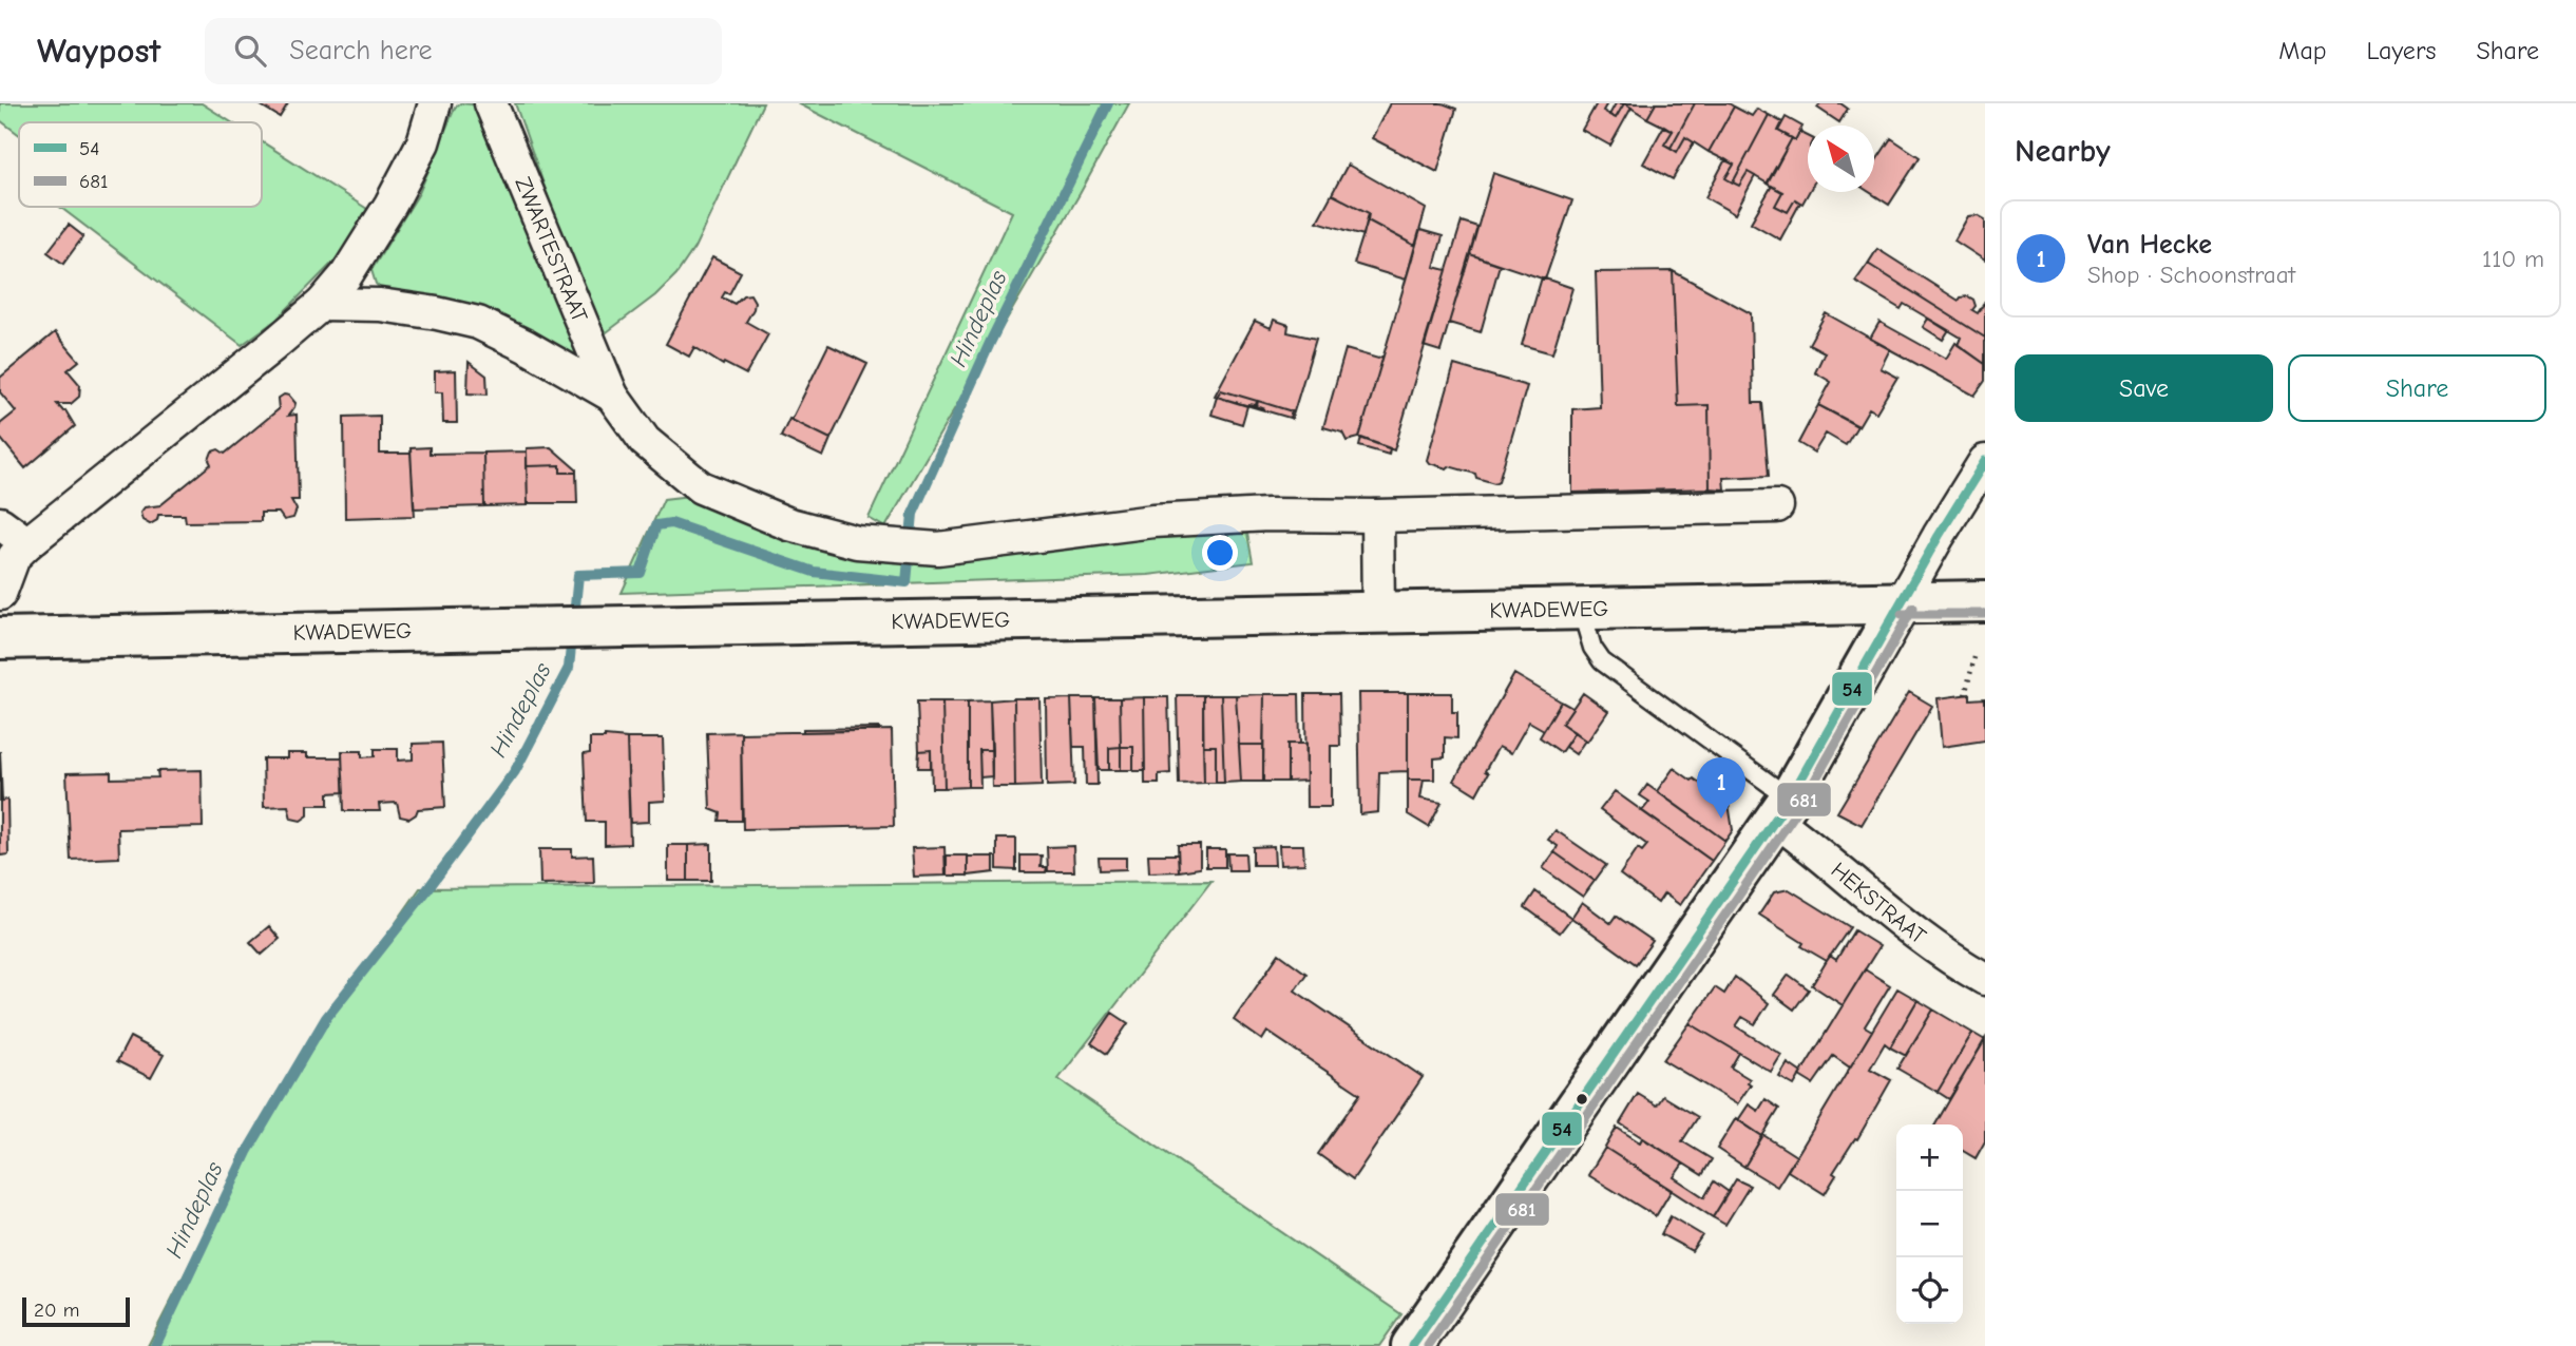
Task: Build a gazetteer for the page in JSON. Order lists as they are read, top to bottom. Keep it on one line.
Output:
{"streets":{"main road":["KWADEWEG"],"street":["ZWARTESTRAAT","HEKSTRAAT"]},"water":["Hindeplas"],"lines":["transit line 54","transit line 681"],"legend":["54","681"],"scale_bar":"20 m","north":"top left","page":{"header":"Waypost","search":"Search here","nav":["Map","Layers","Share"],"heading":"Nearby","list":[{"mark":"1","name":"Van Hecke","note":"Shop · Schoonstraat","value":"110 m"}],"buttons":["Save","Share"],"pins":"1","map_buttons":["+","−"],"scale":"20 m"}}
